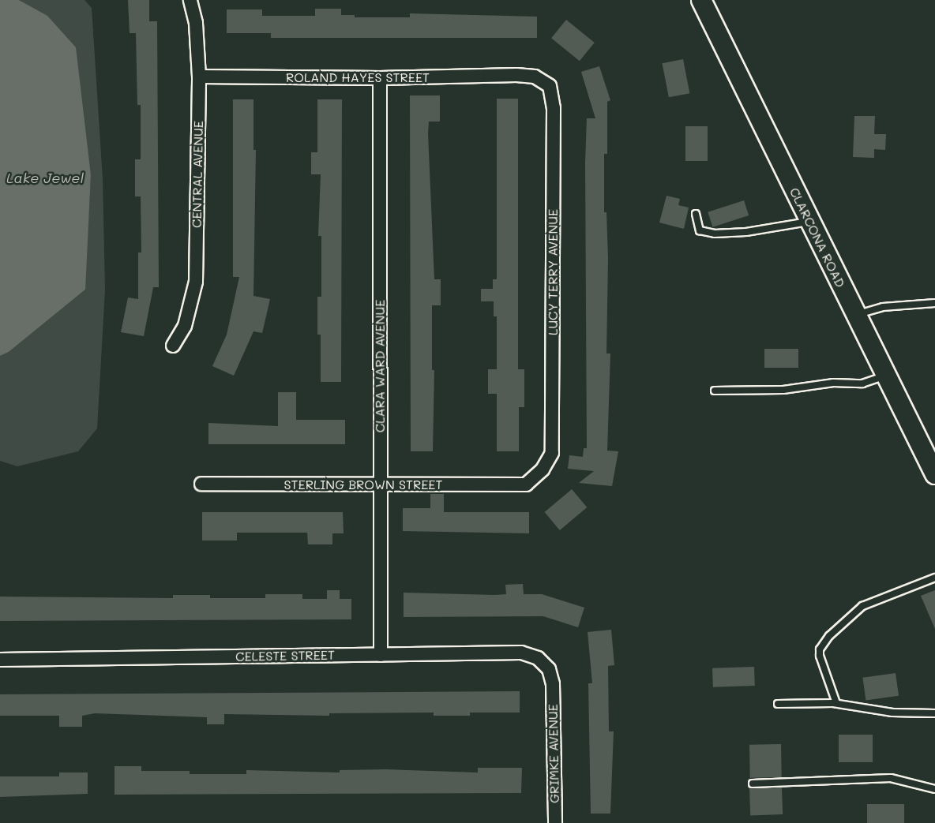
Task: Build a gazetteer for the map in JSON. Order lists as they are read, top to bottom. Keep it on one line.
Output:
{"streets":{"main road":["CLARCONA ROAD"],"street":["ROLAND HAYES STREET","CENTRAL AVENUE","LUCY TERRY AVENUE","CLARA WARD AVENUE","STERLING BROWN STREET","CELESTE STREET","GRIMKE AVENUE"]},"crossings":[["ROLAND HAYES STREET","CENTRAL AVENUE"],["ROLAND HAYES STREET","LUCY TERRY AVENUE"],["ROLAND HAYES STREET","CLARA WARD AVENUE"],["LUCY TERRY AVENUE","STERLING BROWN STREET"],["CLARA WARD AVENUE","STERLING BROWN STREET"],["CLARA WARD AVENUE","CELESTE STREET"],["CELESTE STREET","GRIMKE AVENUE"]],"water":["Lake Jewel"]}
